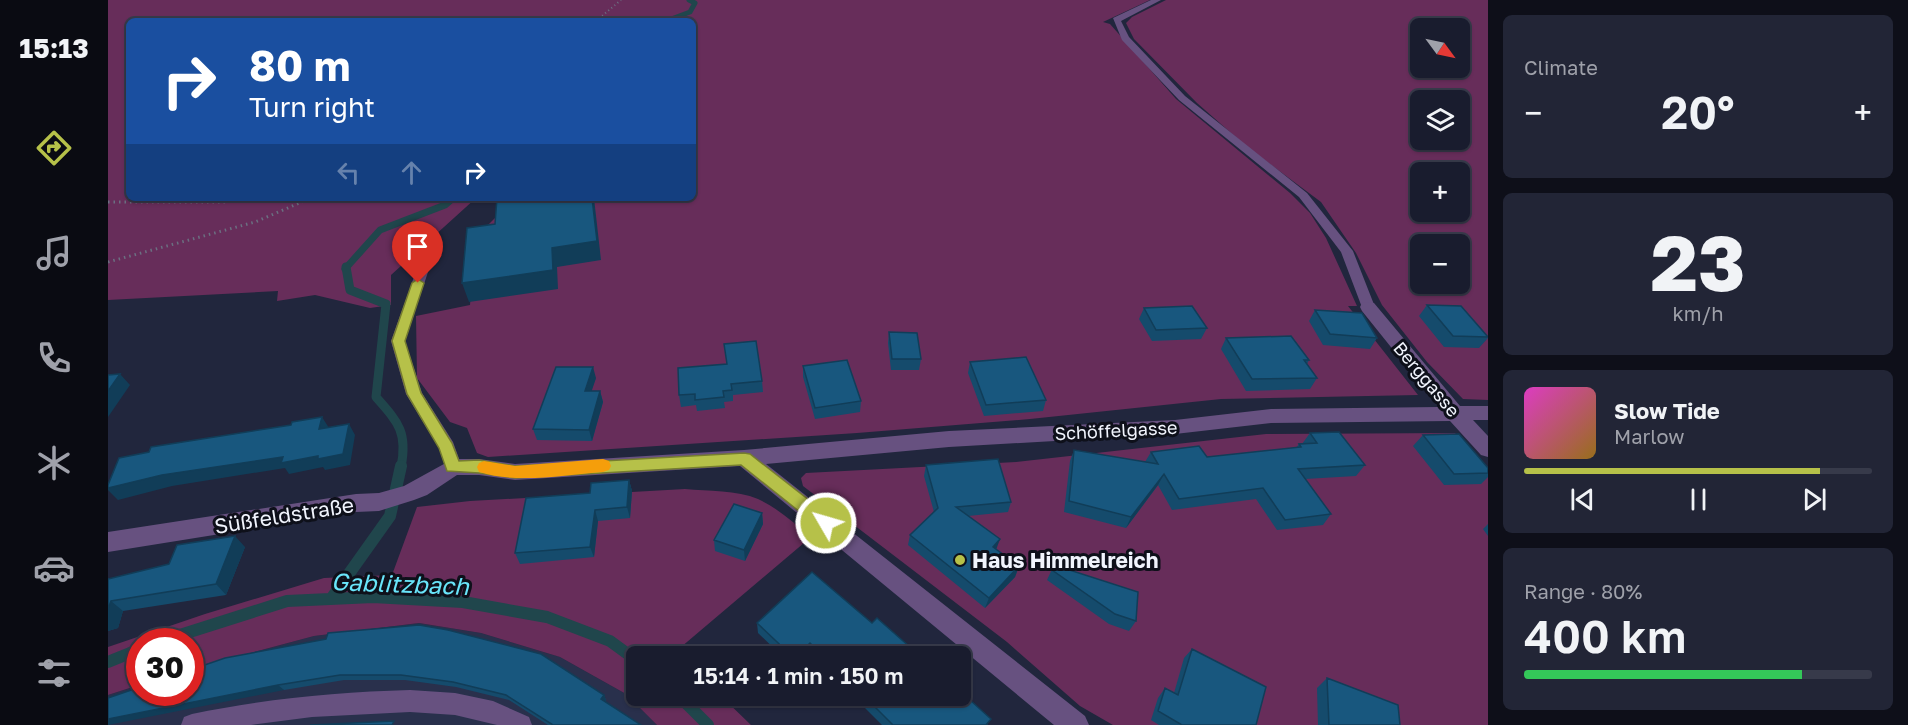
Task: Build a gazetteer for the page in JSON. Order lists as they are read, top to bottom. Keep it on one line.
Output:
{"streets":{"street":["Berggasse","Schöffelgasse","Süßfeldstraße"]},"crossings":[["Berggasse","Schöffelgasse"],["Schöffelgasse","Süßfeldstraße"]],"water":["Gablitzbach"],"places":["Haus Himmelreich"],"north":"bottom right","page":{"tabs":"15:13","tile":["Climate",["23","km/h"],["Range · 80%","400 km"]],"map_buttons":["+","−"],"turn":["80 m","Turn right"],"heat":["−","20°","+"],"song":["Slow Tide","Marlow"],"limit":"30","trip":"15:14 · 1 min · 150 m"}}
